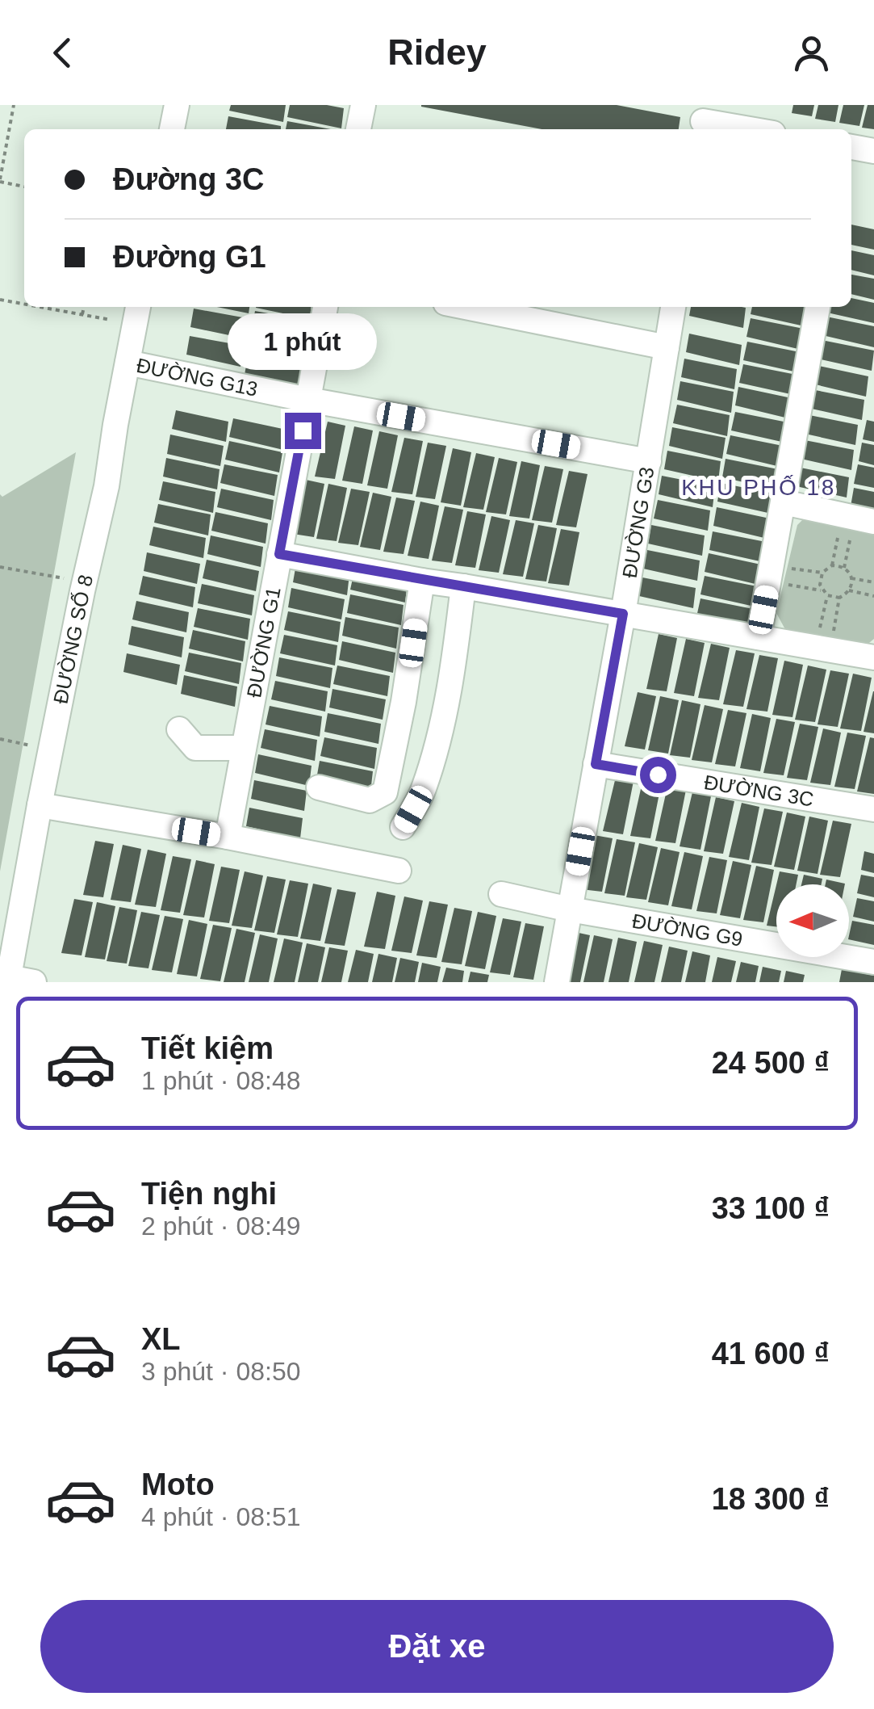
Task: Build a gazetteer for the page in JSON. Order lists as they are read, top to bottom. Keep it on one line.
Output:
{"streets":{"street":["ĐƯỜNG G13","ĐƯỜNG G3","ĐƯỜNG SỐ 8","ĐƯỜNG G1","ĐƯỜNG 3C","ĐƯỜNG G9"]},"crossings":[["ĐƯỜNG G13","ĐƯỜNG G3"],["ĐƯỜNG G13","ĐƯỜNG SỐ 8"],["ĐƯỜNG G13","ĐƯỜNG G1"],["ĐƯỜNG G3","ĐƯỜNG 3C"],["ĐƯỜNG G3","ĐƯỜNG G9"]],"districts":["KHU PHỐ 18"],"north":"left","page":{"header":"Ridey","banner":["Đường 3C","Đường G1"],"bubble":"1 phút","list":[{"name":"Tiết kiệm","note":"1 phút · 08:48","value":"24 500 ₫"},{"name":"Tiện nghi","note":"2 phút · 08:49","value":"33 100 ₫"},{"name":"XL","note":"3 phút · 08:50","value":"41 600 ₫"},{"name":"Moto","note":"4 phút · 08:51","value":"18 300 ₫"}],"buttons":"Đặt xe"}}
